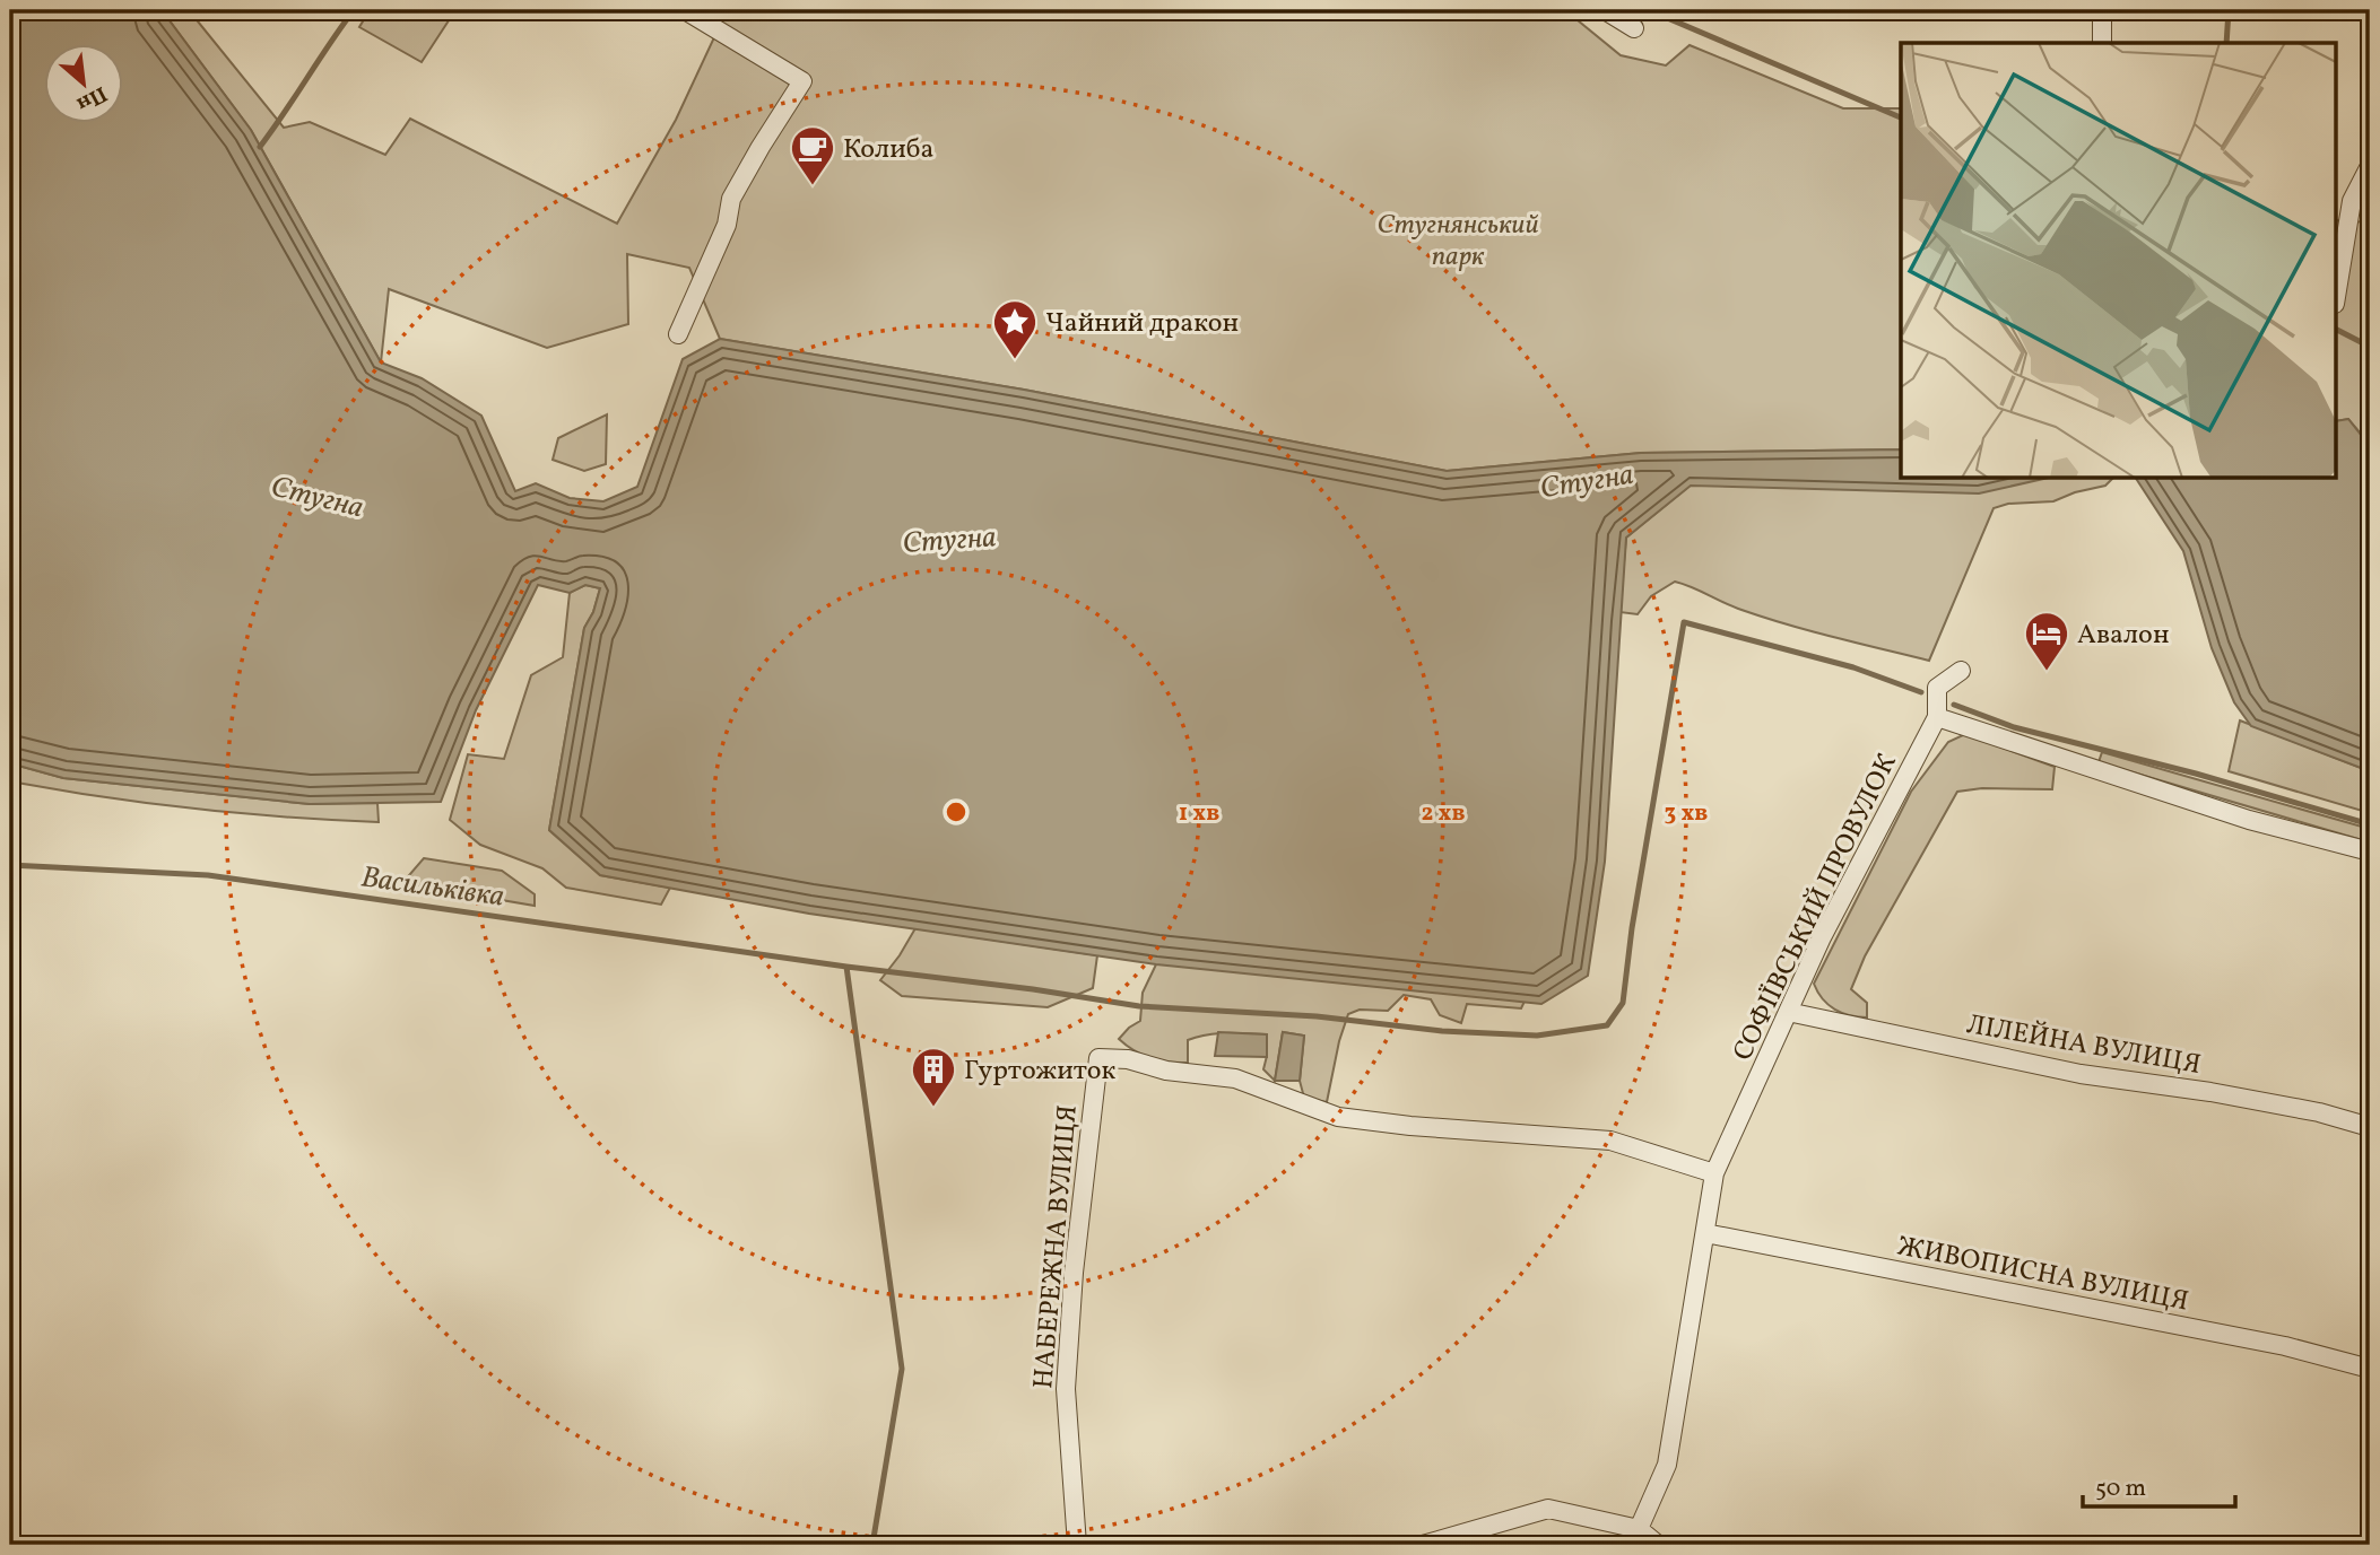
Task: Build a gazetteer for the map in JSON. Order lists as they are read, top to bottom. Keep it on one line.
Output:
{"streets":{"street":["СОФІЇВСЬКИЙ ПРОВУЛОК","ЛІЛЕЙНА ВУЛИЦЯ","НАБЕРЕЖНА ВУЛИЦЯ","ЖИВОПИСНА ВУЛИЦЯ"]},"crossings":[["СОФІЇВСЬКИЙ ПРОВУЛОК","ЛІЛЕЙНА ВУЛИЦЯ"],["СОФІЇВСЬКИЙ ПРОВУЛОК","НАБЕРЕЖНА ВУЛИЦЯ"],["СОФІЇВСЬКИЙ ПРОВУЛОК","ЖИВОПИСНА ВУЛИЦЯ"]],"water":["Стугна","Васильківка"],"parks":["Стугнянський парк"],"places":{"cafe":["Колиба"],"place":["Чайний дракон"],"hotel":["Авалон"],"building":["Гуртожиток"]},"scale_bar":"50 m","north":"bottom right","rings":["1 хв","2 хв","3 хв"]}
